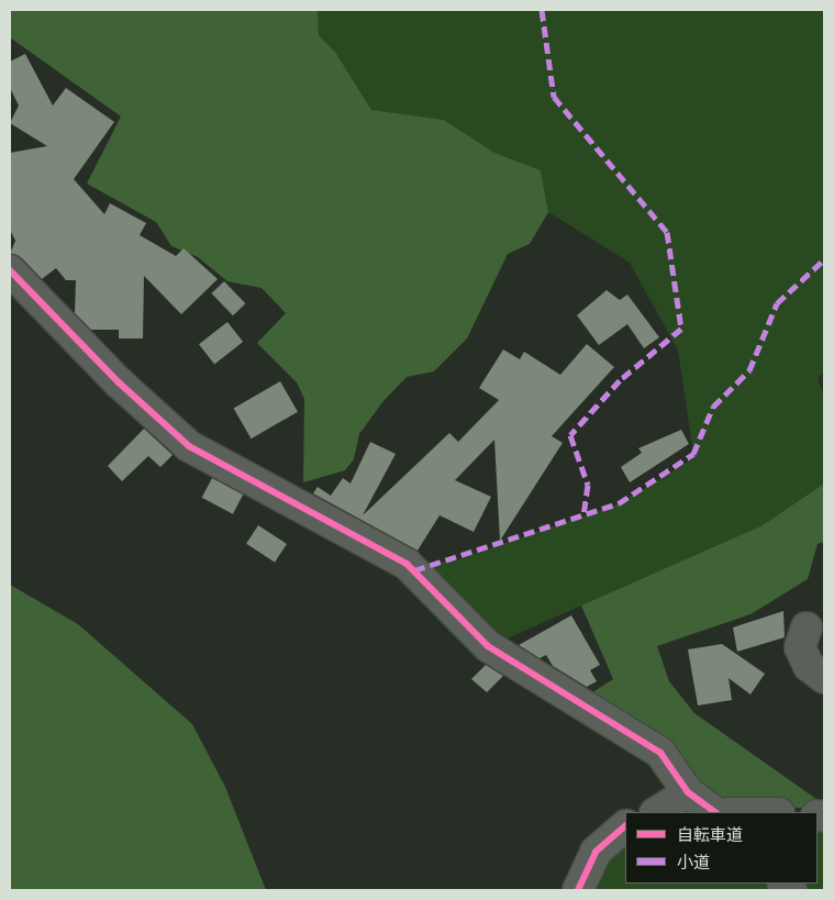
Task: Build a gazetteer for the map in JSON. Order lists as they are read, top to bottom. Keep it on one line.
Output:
{"legend":["自転車道","小道"]}
